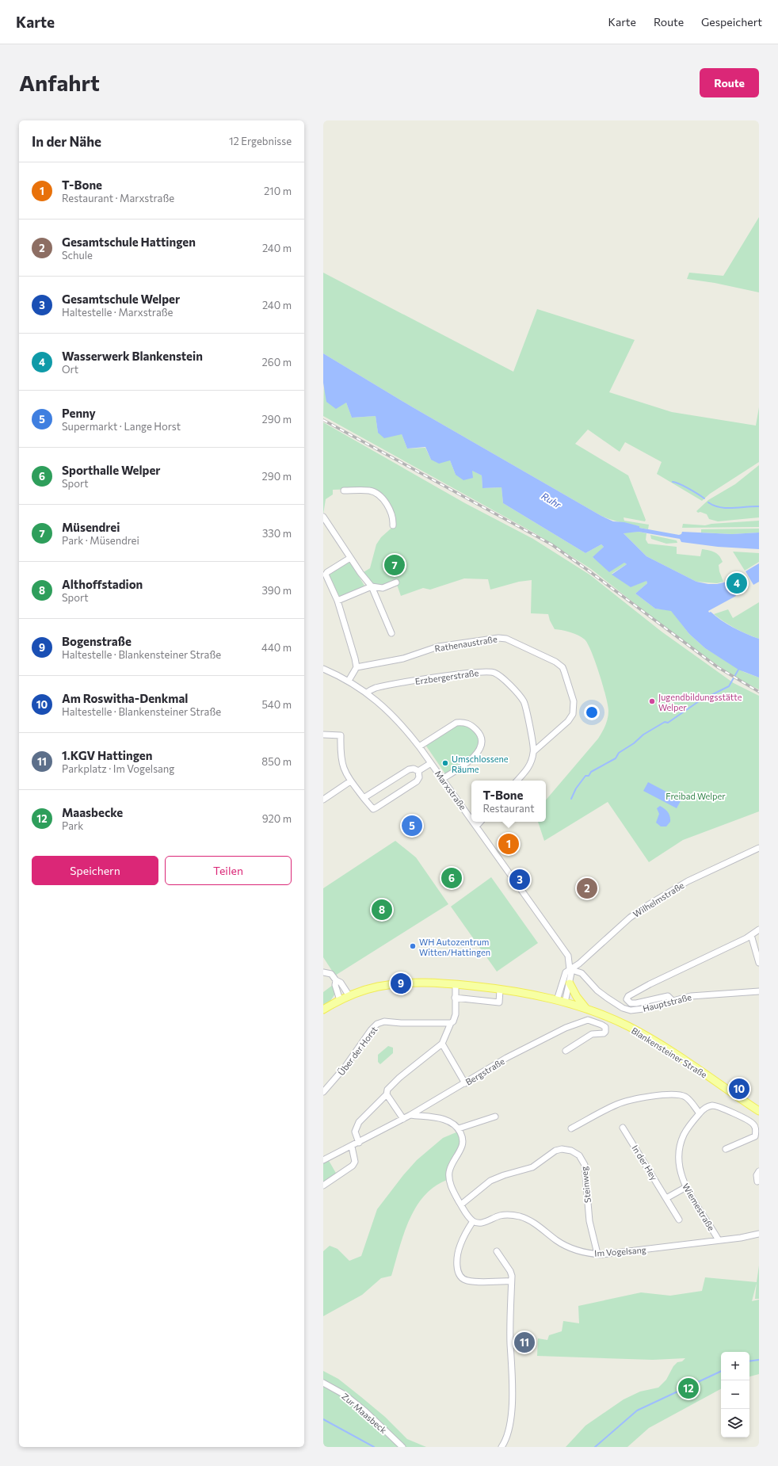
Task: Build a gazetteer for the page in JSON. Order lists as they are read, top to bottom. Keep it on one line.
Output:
{"streets":{"main road":["Blankensteiner Straße"],"street":["Rathenaustraße","Erzbergerstraße","Marxstraße","Wilhelmstraße","Hauptstraße","Über der Horst","Bergstraße","In der Hey","Steinweg","Wiemestraße","Im Vogelsang","Zur Maasbeck"]},"crossings":[["Rathenaustraße","Erzbergerstraße"],["Erzbergerstraße","Marxstraße"],["Marxstraße","Wilhelmstraße"],["Marxstraße","Hauptstraße"],["Marxstraße","Blankensteiner Straße"],["Wilhelmstraße","Hauptstraße"],["Steinweg","Im Vogelsang"],["Wiemestraße","Im Vogelsang"]],"water":["Ruhr"],"parks":["Freibad Welper"],"places":["Jugendbildungsstätte Welper","Umschlossene Räume","WH Autozentrum Witten/Hattingen"],"page":{"header":"Karte","nav":["Karte","Route","Gespeichert"],"buttons":["Route",["Speichern","Teilen"]],"title":"Anfahrt","heading":["In der Nähe","12 Ergebnisse"],"list":[{"mark":"1","name":"T-Bone","note":"Restaurant · Marxstraße","value":"210 m"},{"mark":"2","name":"Gesamtschule Hattingen","note":"Schule","value":"240 m"},{"mark":"3","name":"Gesamtschule Welper","note":"Haltestelle · Marxstraße","value":"240 m"},{"mark":"4","name":"Wasserwerk Blankenstein","note":"Ort","value":"260 m"},{"mark":"5","name":"Penny","note":"Supermarkt · Lange Horst","value":"290 m"},{"mark":"6","name":"Sporthalle Welper","note":"Sport","value":"290 m"},{"mark":"7","name":"Müsendrei","note":"Park · Müsendrei","value":"330 m"},{"mark":"8","name":"Althoffstadion","note":"Sport","value":"390 m"},{"mark":"9","name":"Bogenstraße","note":"Haltestelle · Blankensteiner Straße","value":"440 m"},{"mark":"10","name":"Am Roswitha-Denkmal","note":"Haltestelle · Blankensteiner Straße","value":"540 m"},{"mark":"11","name":"1.KGV Hattingen","note":"Parkplatz · Im Vogelsang","value":"850 m"},{"mark":"12","name":"Maasbecke","note":"Park","value":"920 m"}],"pins":["7","4","5","1","6","3","2","8","9","10","11","12"],"popup":["T-Bone","Restaurant"],"map_buttons":["+","−"]}}
